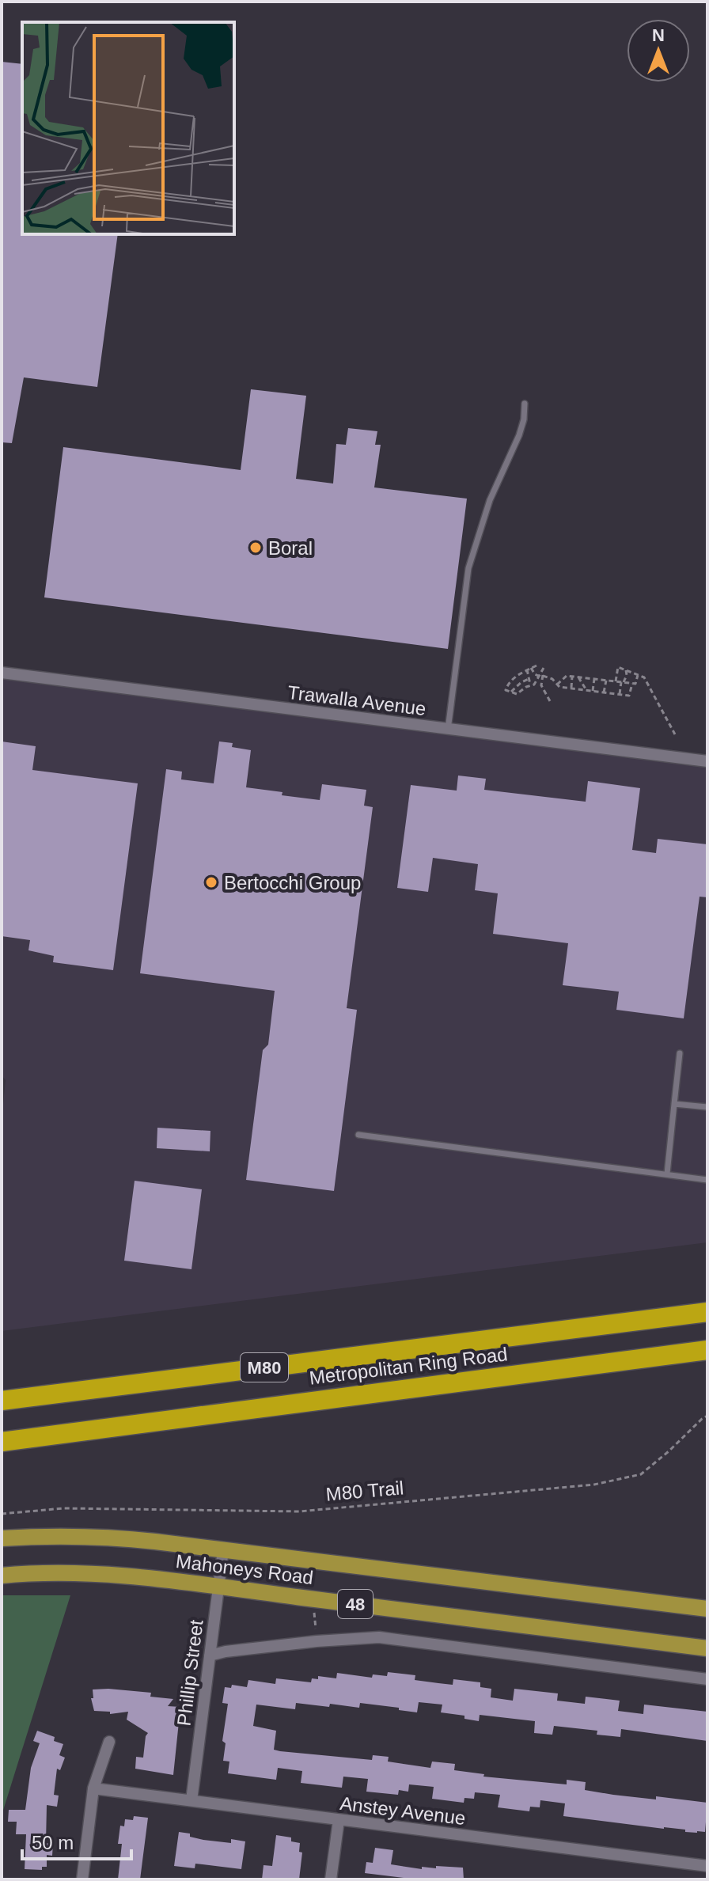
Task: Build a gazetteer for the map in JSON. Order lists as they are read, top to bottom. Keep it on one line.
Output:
{"streets":{"highway":["Metropolitan Ring Road","M80"],"main road":["Mahoneys Road","48"],"street":["Trawalla Avenue","Phillip Street","Anstey Avenue"],"path":["M80 Trail"]},"crossings":[["Mahoneys Road","Phillip Street"],["Phillip Street","Anstey Avenue"]],"places":["Boral","Bertocchi Group"],"scale_bar":"50 m","north":"top"}
